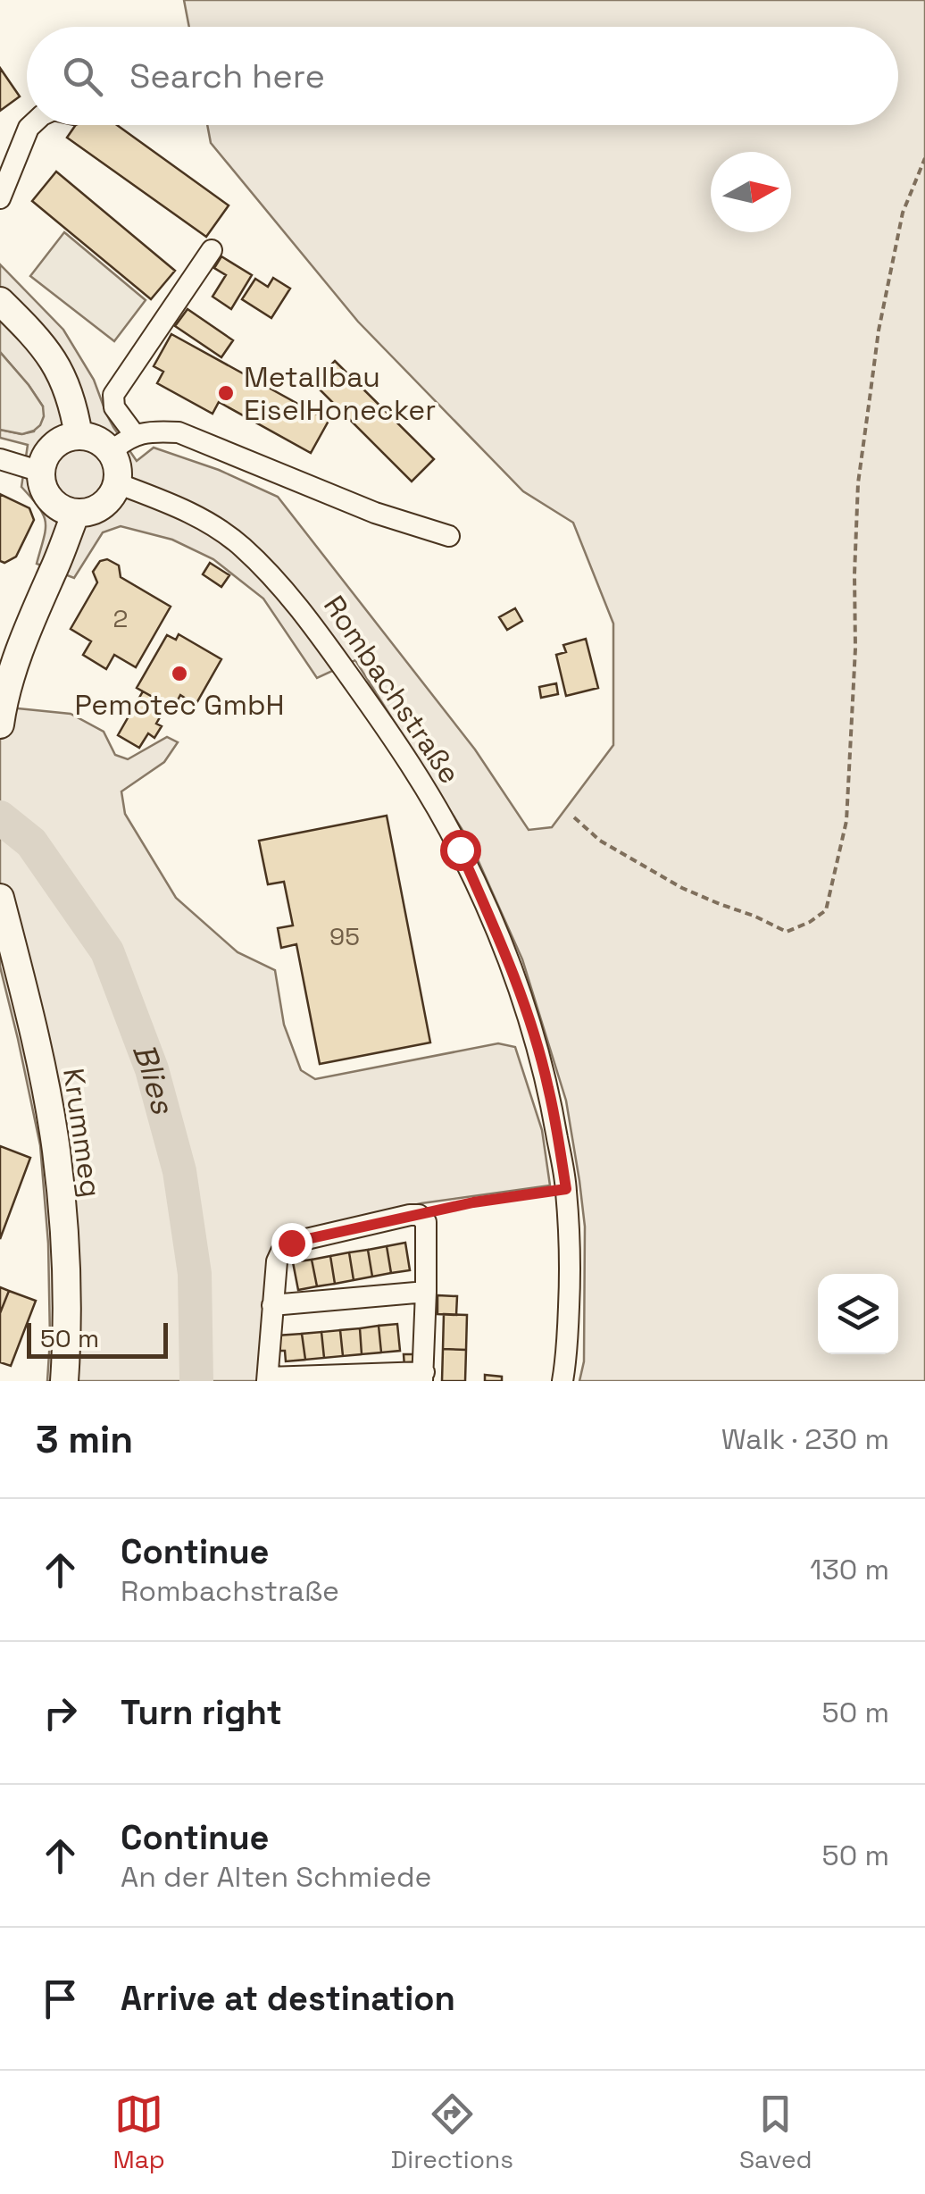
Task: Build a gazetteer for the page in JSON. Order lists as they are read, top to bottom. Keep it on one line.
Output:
{"streets":{"main road":["Krummeg"],"street":["Rombachstraße"]},"water":["Blies"],"places":["Metallbau EiselHonecker","Pemotec GmbH"],"house_numbers":["2","95"],"scale_bar":"50 m","north":"right","page":{"search":"Search here","scale":"50 m","heading":["3 min","Walk · 230 m"],"list":[["Continue","Rombachstraße","130 m"],["Turn right","50 m"],["Continue","An der Alten Schmiede","50 m"],"Arrive at destination"],"nav":["Map","Directions","Saved"]}}
